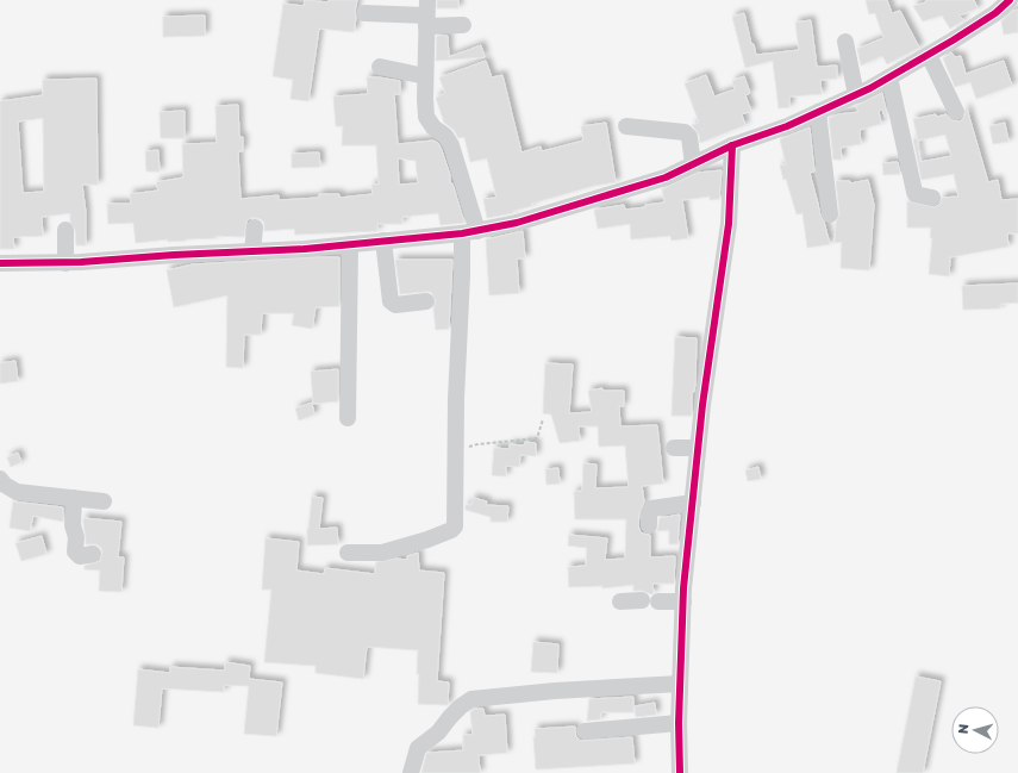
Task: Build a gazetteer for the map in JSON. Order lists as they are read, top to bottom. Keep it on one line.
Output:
{"north":"left"}
